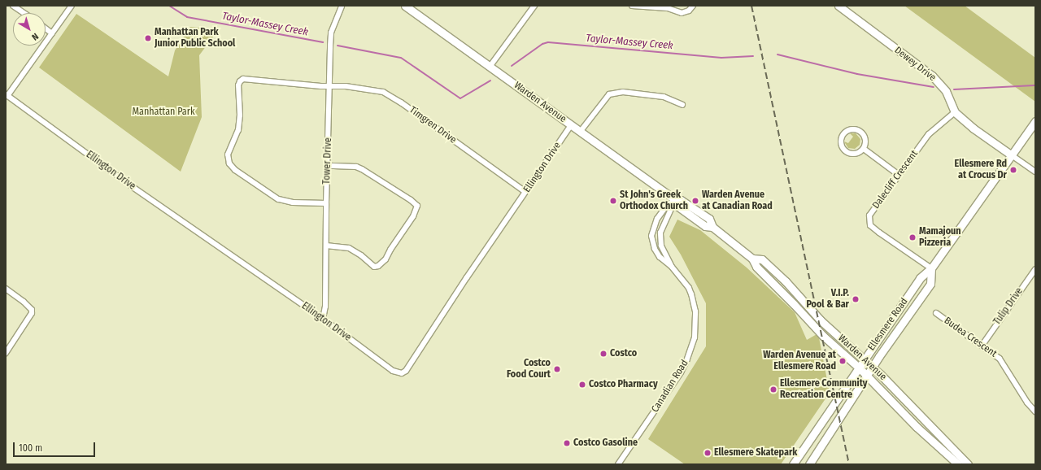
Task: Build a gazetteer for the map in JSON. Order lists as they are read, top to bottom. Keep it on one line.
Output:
{"streets":{"main road":["Dewey Drive","Warden Avenue","Ellesmere Road"],"street":["Timgren Drive","Tower Drive","Ellington Drive","Dalecliff Crescent","Tulip Drive","Budea Crescent","Canadian Road"]},"crossings":[["Dewey Drive","Dalecliff Crescent"],["Dewey Drive","Ellesmere Road"],["Warden Avenue","Ellington Drive"],["Warden Avenue","Ellesmere Road"],["Warden Avenue","Canadian Road"],["Timgren Drive","Tower Drive"],["Timgren Drive","Ellington Drive"],["Tower Drive","Ellington Drive"],["Dalecliff Crescent","Ellesmere Road"],["Tulip Drive","Budea Crescent"]],"water":["Taylor-Massey Creek"],"parks":["Manhattan Park"],"places":["Manhattan Park Junior Public School","Ellesmere Rd at Crocus Dr","St John's Greek Orthodox Church","Warden Avenue at Canadian Road","Mamajoun Pizzeria","V.I.P. Pool & Bar","Costco","Warden Avenue at Ellesmere Road","Costco Food Court","Costco Pharmacy","Ellesmere Community Recreation Centre","Costco Gasoline","Ellesmere Skatepark"],"scale_bar":"100 m","north":"bottom right"}
